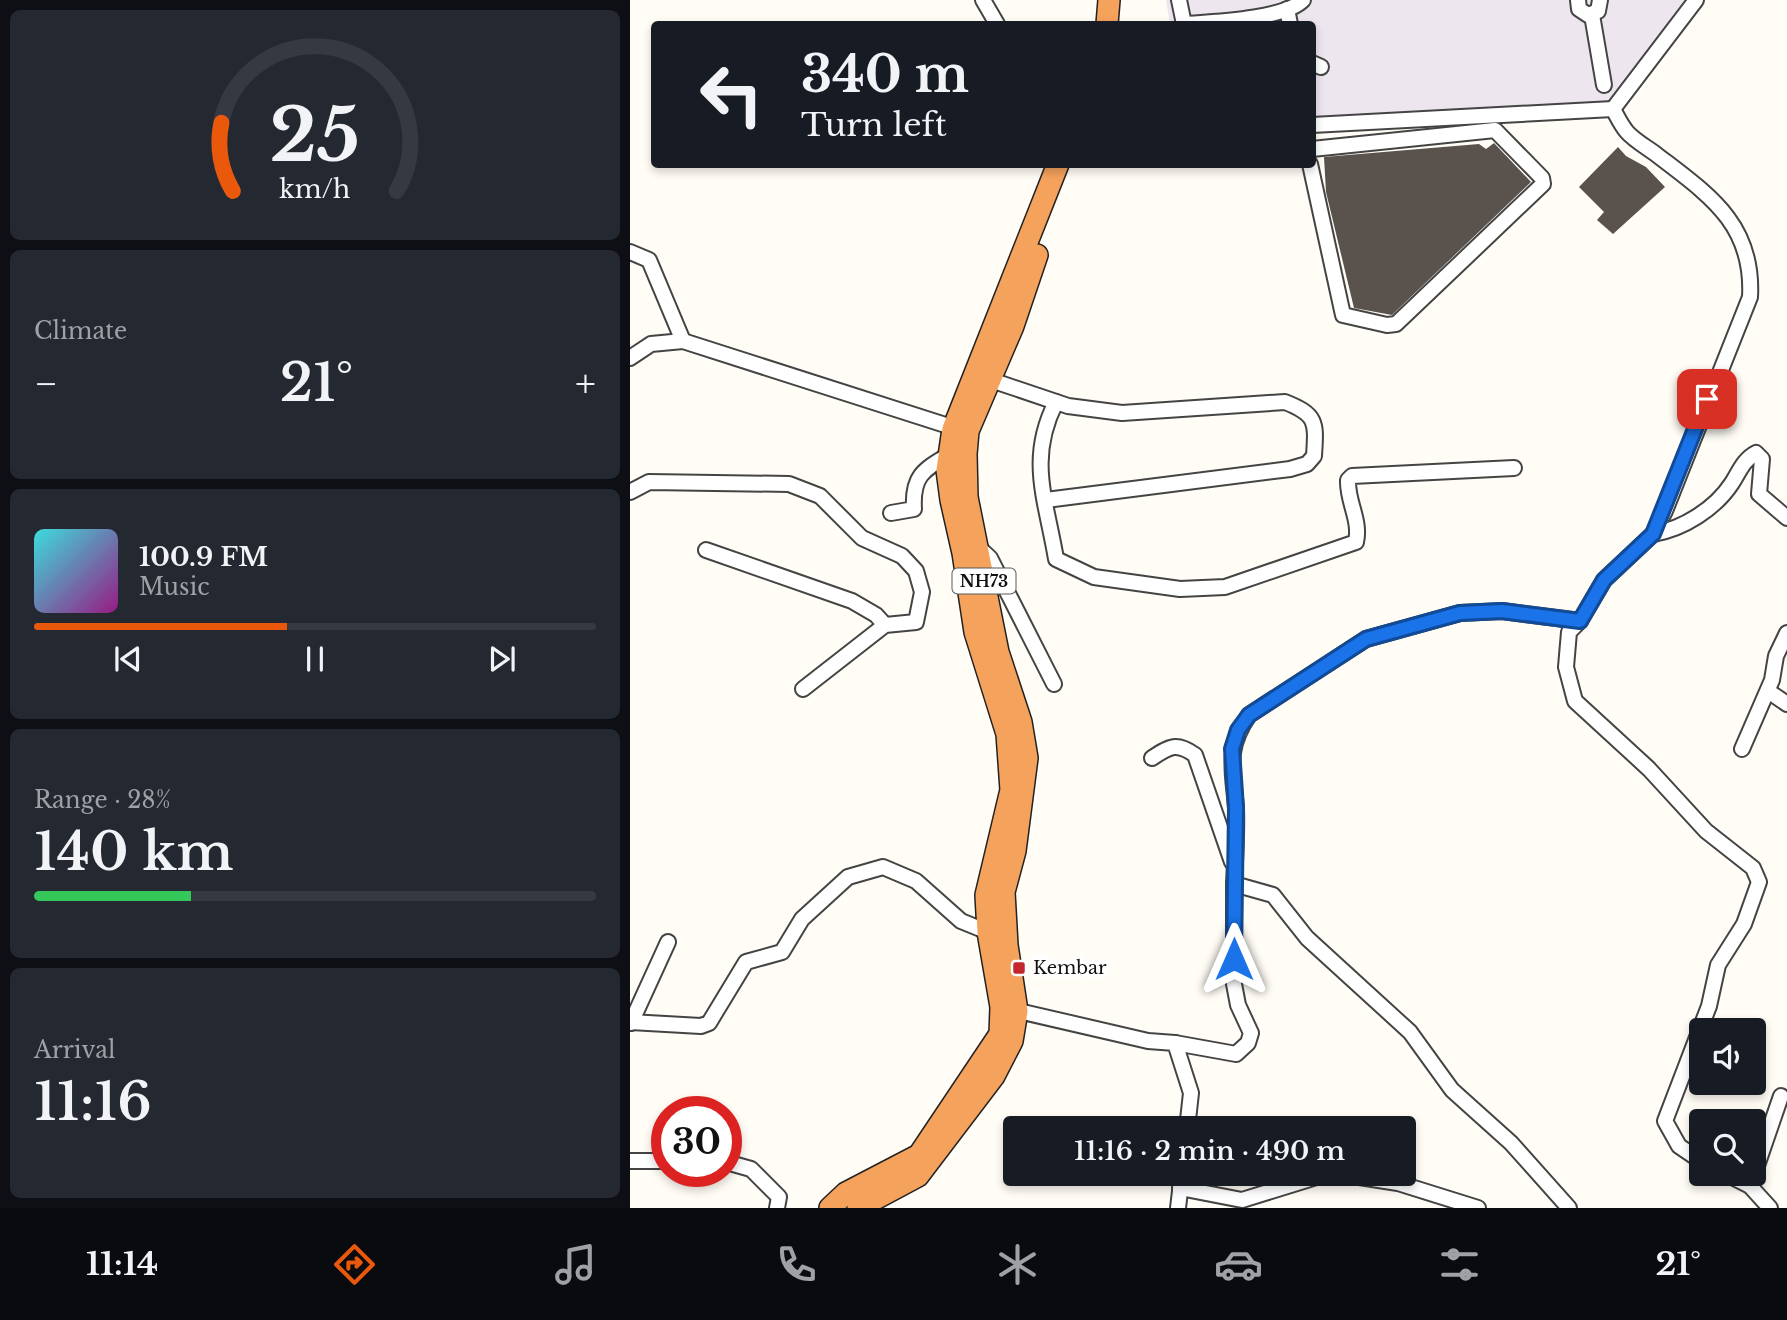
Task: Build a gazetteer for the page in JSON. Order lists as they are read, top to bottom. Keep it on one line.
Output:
{"streets":{"highway":["NH73"]},"places":{"transit":["Kembar"]},"page":{"turn":["340 m","Turn left"],"tile":["Climate",["Range · 28%","140 km"],["Arrival","11:16"]],"heat":["−","21°","+"],"song":["100.9 FM","Music"],"limit":"30","trip":"11:16 · 2 min · 490 m","tabs":["11:14","21°"],"gauge":["25","km/h"]}}
